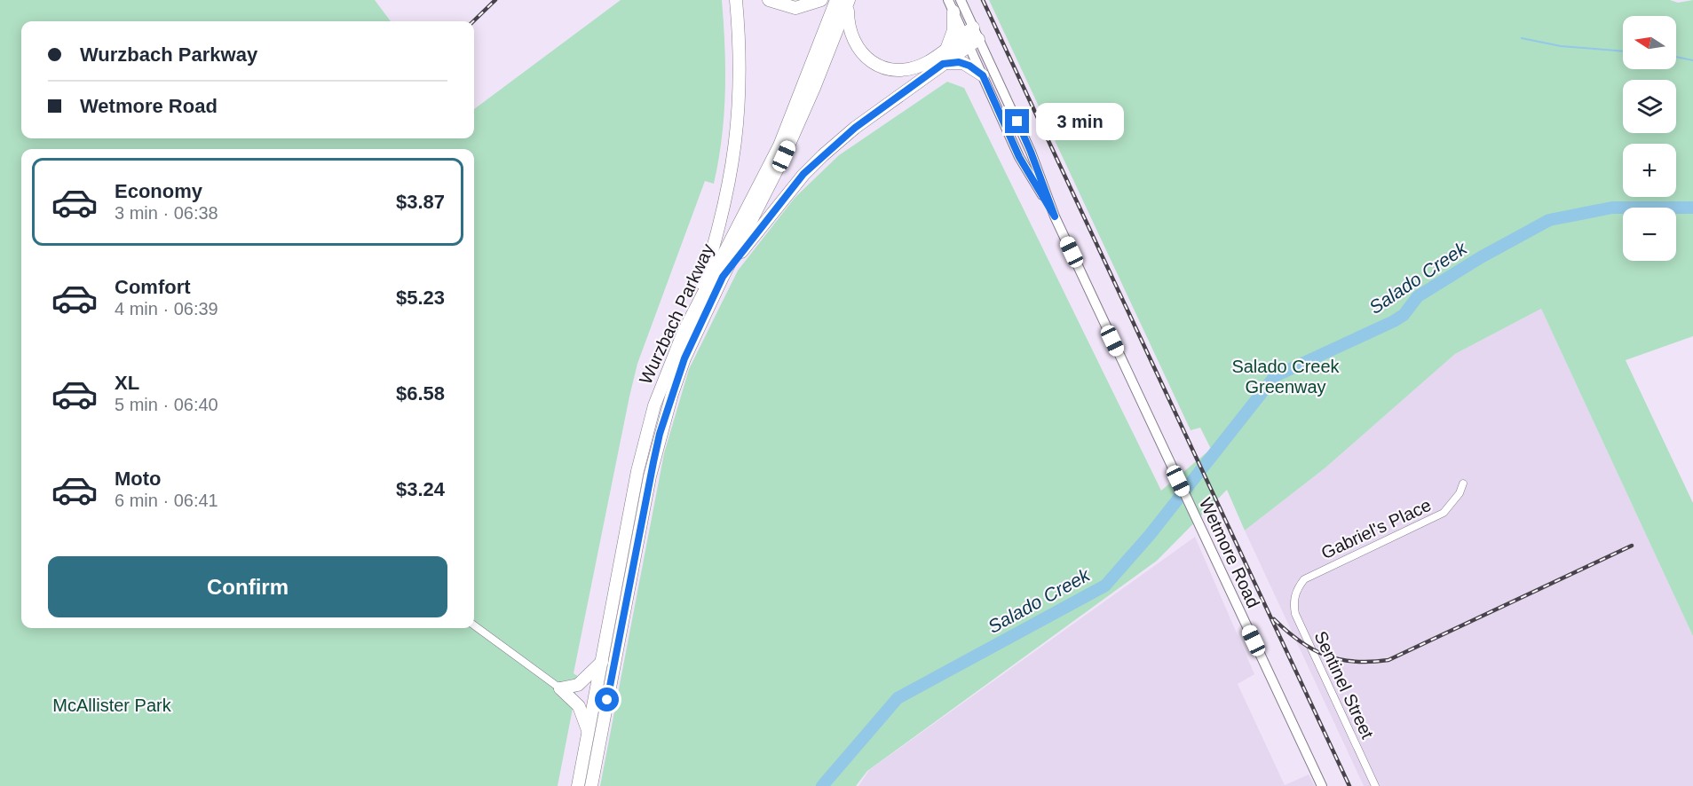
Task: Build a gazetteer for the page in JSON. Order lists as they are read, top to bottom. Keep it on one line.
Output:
{"streets":{"highway":["Wurzbach Parkway"],"main road":["Wetmore Road"],"street":["Gabriel's Place","Sentinel Street"]},"crossings":[["Gabriel's Place","Sentinel Street"]],"water":["Salado Creek"],"parks":["Salado Creek Greenway","McAllister Park"],"north":"left","page":{"map_buttons":["+","−"],"banner":["Wurzbach Parkway","Wetmore Road"],"bubble":"3 min","list":[{"name":"Economy","note":"3 min · 06:38","value":"$3.87"},{"name":"Comfort","note":"4 min · 06:39","value":"$5.23"},{"name":"XL","note":"5 min · 06:40","value":"$6.58"},{"name":"Moto","note":"6 min · 06:41","value":"$3.24"}],"buttons":"Confirm"}}
